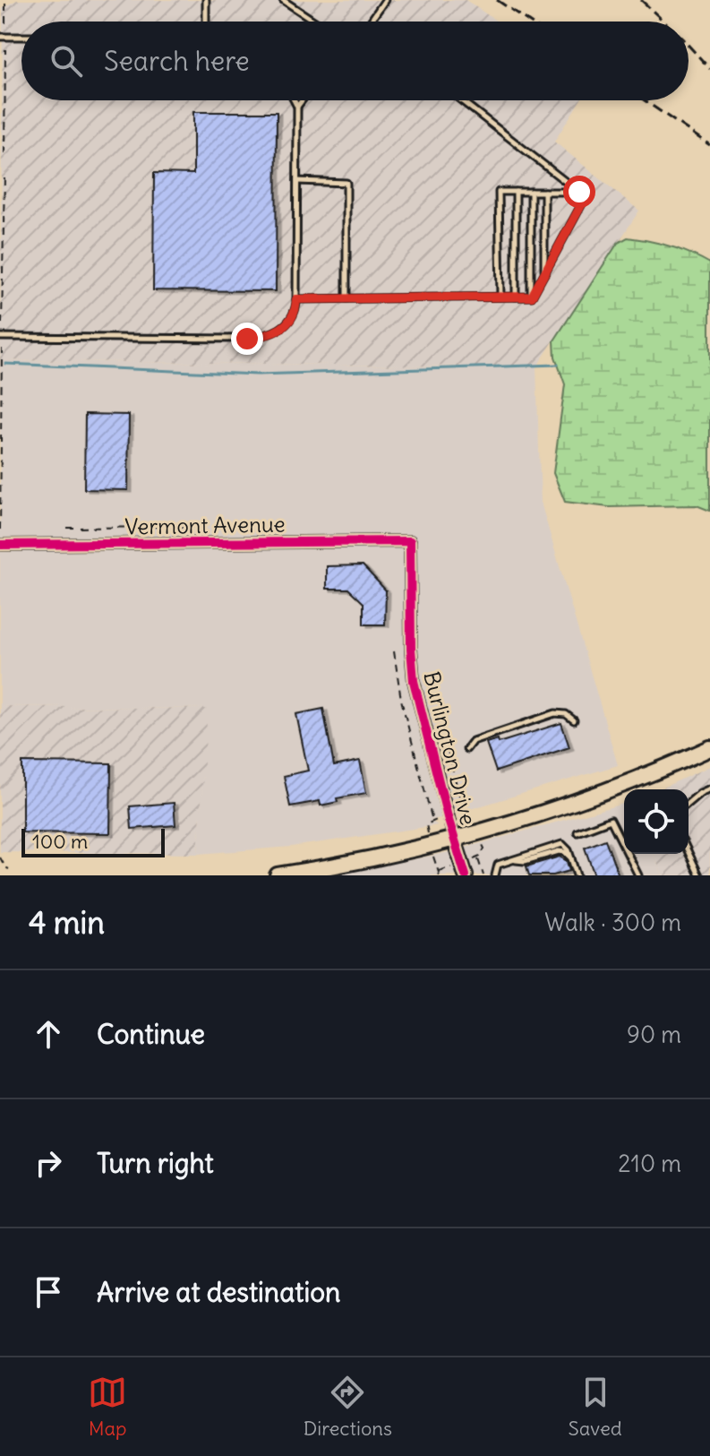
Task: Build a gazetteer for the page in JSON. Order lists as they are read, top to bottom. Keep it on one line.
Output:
{"streets":{"street":["Vermont Avenue","Burlington Drive"]},"crossings":[["Vermont Avenue","Burlington Drive"]],"scale_bar":"100 m","page":{"search":"Search here","scale":"100 m","heading":["4 min","Walk · 300 m"],"list":[["Continue","90 m"],["Turn right","210 m"],"Arrive at destination"],"nav":["Map","Directions","Saved"]}}
